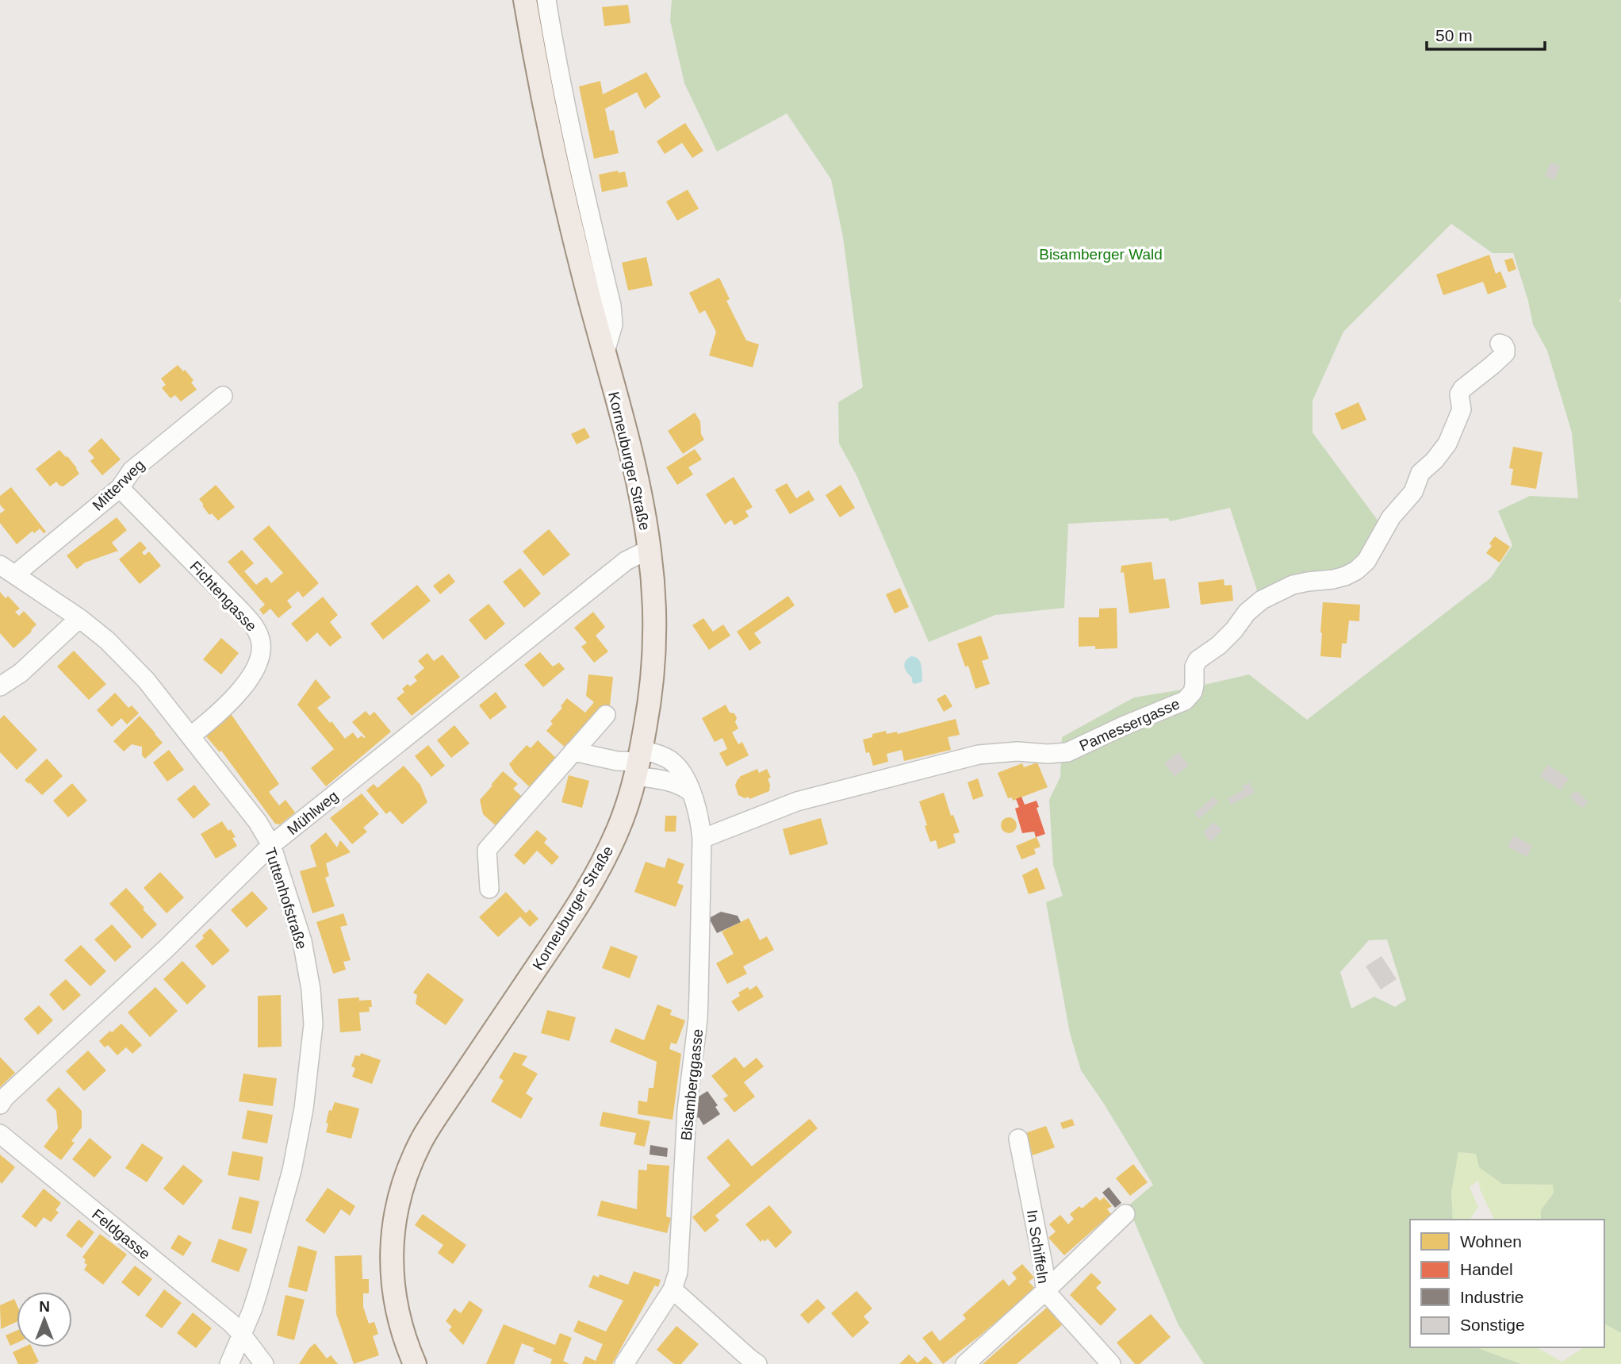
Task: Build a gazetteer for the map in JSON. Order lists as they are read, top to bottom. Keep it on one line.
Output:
{"streets":{"main road":["Korneuburger Straße"],"street":["Mitterweg","Fichtengasse","Pamessergasse","Mühlweg","Tuttenhofstraße","Bisamberggasse","Feldgasse","In Schiffeln"]},"crossings":[["Korneuburger Straße","Mühlweg"],["Korneuburger Straße","Bisamberggasse"],["Mitterweg","Fichtengasse"],["Mitterweg","Tuttenhofstraße"],["Fichtengasse","Tuttenhofstraße"],["Pamessergasse","Bisamberggasse"],["Mühlweg","Tuttenhofstraße"],["Tuttenhofstraße","Feldgasse"]],"parks":["Bisamberger Wald"],"legend":["Wohnen","Handel","Industrie","Sonstige"],"scale_bar":"50 m","north":"top"}
